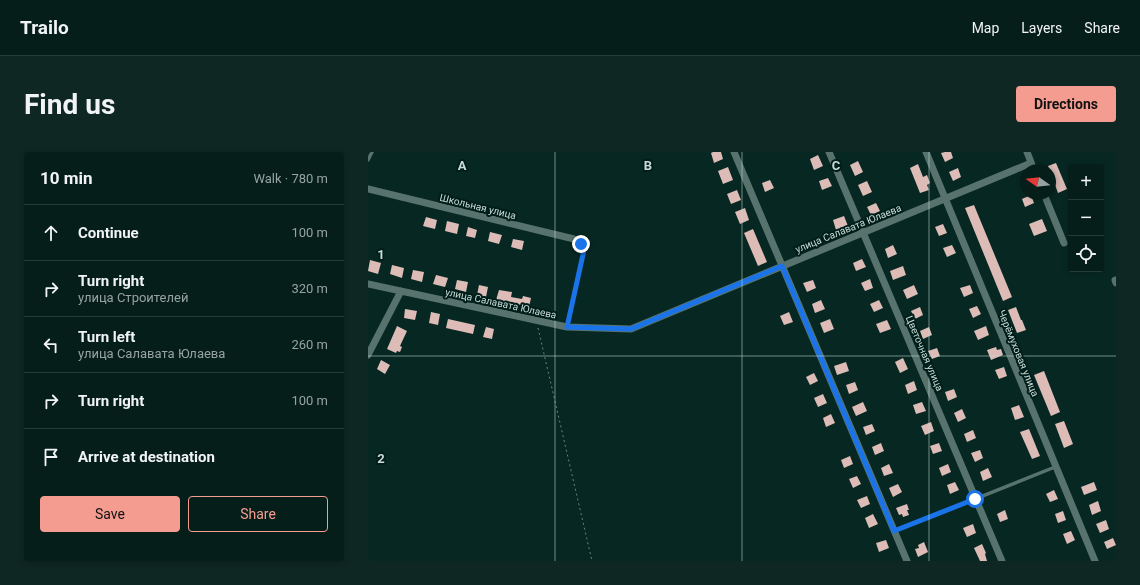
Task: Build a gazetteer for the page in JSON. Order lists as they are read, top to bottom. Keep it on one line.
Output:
{"streets":{"street":["Школьная улица","улица Салавата Юлаева","Цветочная улица","Черёмуховая улица"]},"crossings":[["улица Салавата Юлаева","Цветочная улица"],["улица Салавата Юлаева","Черёмуховая улица"]],"north":"left","page":{"header":"Trailo","nav":["Map","Layers","Share"],"buttons":["Directions",["Save","Share"]],"title":"Find us","heading":["10 min","Walk · 780 m"],"map_buttons":["+","−"],"list":[["Continue","100 m"],["Turn right","улица Строителей","320 m"],["Turn left","улица Салавата Юлаева","260 m"],["Turn right","100 m"],"Arrive at destination"]},"grid":{"columns":["A","B","C"],"rows":["1","2"]}}
